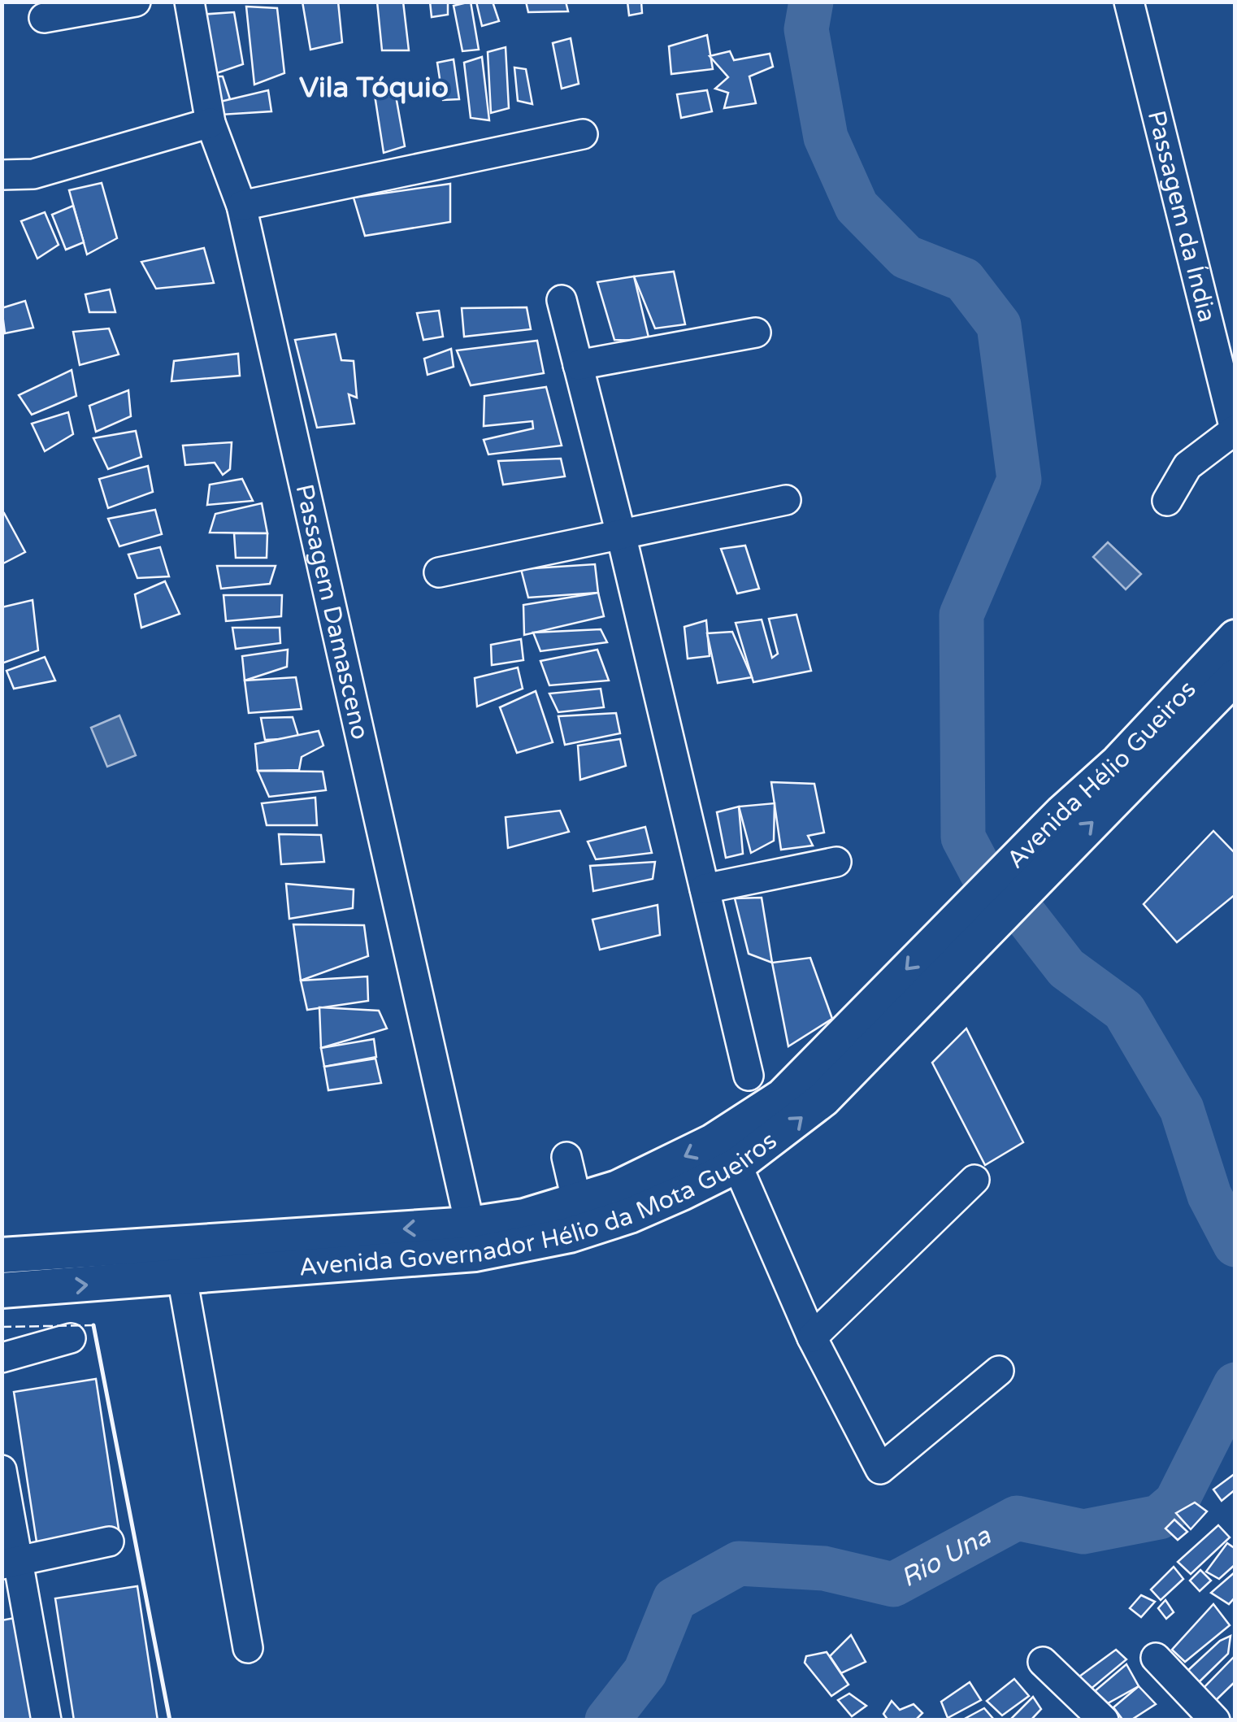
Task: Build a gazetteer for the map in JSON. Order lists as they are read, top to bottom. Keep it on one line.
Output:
{"streets":{"main road":["Avenida Hélio Gueiros","Avenida Governador Hélio da Mota Gueiros"],"street":["Passagem da Índia","Passagem Damasceno"]},"crossings":[["Passagem Damasceno","Avenida Governador Hélio da Mota Gueiros"],["Avenida Hélio Gueiros","Avenida Governador Hélio da Mota Gueiros"]],"districts":["Vila Tóquio"],"water":["Rio Una"]}
